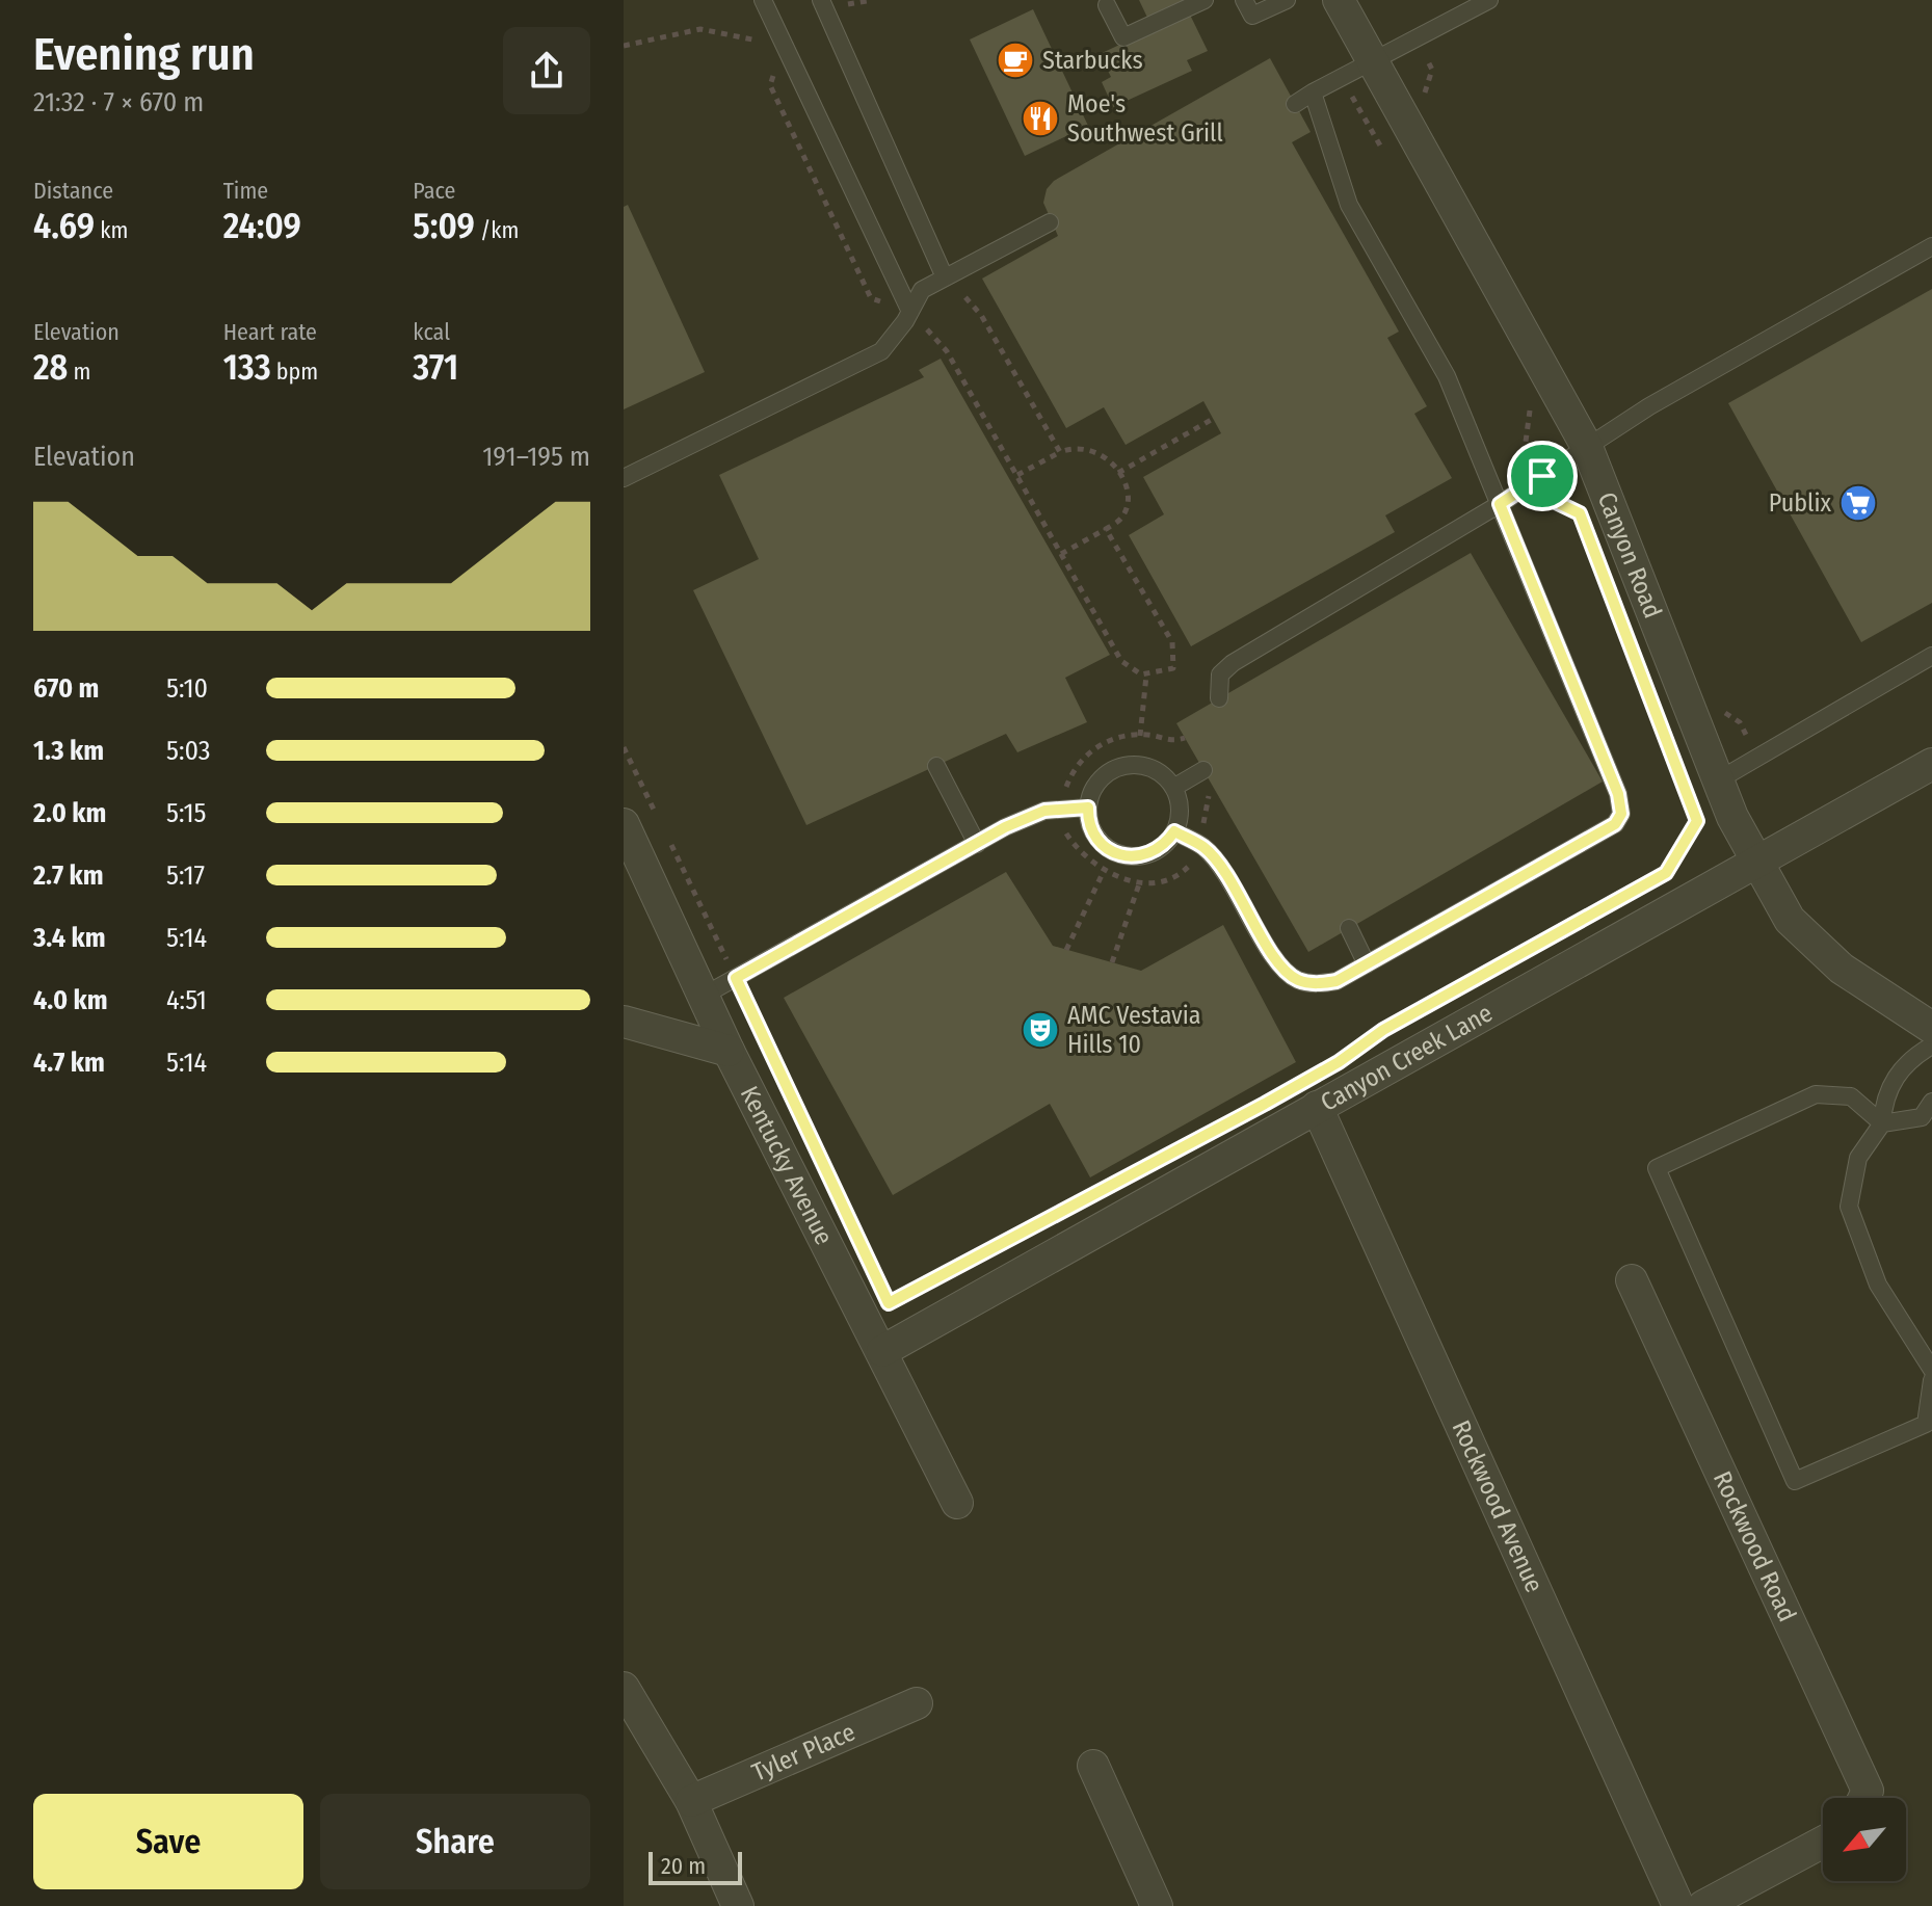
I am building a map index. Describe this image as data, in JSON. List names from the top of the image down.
{
  "streets": {
    "street": [
      "Canyon Road",
      "Canyon Creek Lane",
      "Kentucky Avenue",
      "Rockwood Avenue",
      "Rockwood Road",
      "Tyler Place"
    ]
  },
  "crossings": [
    ["Canyon Road", "Canyon Creek Lane"],
    ["Canyon Creek Lane", "Kentucky Avenue"],
    ["Canyon Creek Lane", "Rockwood Avenue"]
  ],
  "places": {
    "cafe": ["Starbucks"],
    "restaurant": ["Moe's Southwest Grill"],
    "supermarket": ["Publix"],
    "theatre": ["AMC Vestavia Hills 10"]
  },
  "scale_bar": "20 m",
  "north": "bottom left",
  "page": {
    "heading": ["Evening run", "21:32 · 7 × 670 m"],
    "stats": [
      ["Distance", "4.69 km"],
      ["Time", "24:09"],
      ["Pace", "5:09 /km"],
      ["Elevation", "28 m"],
      ["Heart rate", "133 bpm"],
      ["kcal", "371"]
    ],
    "chart": ["Elevation", "191–195 m"],
    "list": [
      {
        "name": "670 m",
        "note": "5:10"
      },
      {
        "name": "1.3 km",
        "note": "5:03"
      },
      {
        "name": "2.0 km",
        "note": "5:15"
      },
      {
        "name": "2.7 km",
        "note": "5:17"
      },
      {
        "name": "3.4 km",
        "note": "5:14"
      },
      {
        "name": "4.0 km",
        "note": "4:51"
      },
      {
        "name": "4.7 km",
        "note": "5:14"
      }
    ],
    "buttons": ["Save", "Share"],
    "scale": "20 m"
  }
}
